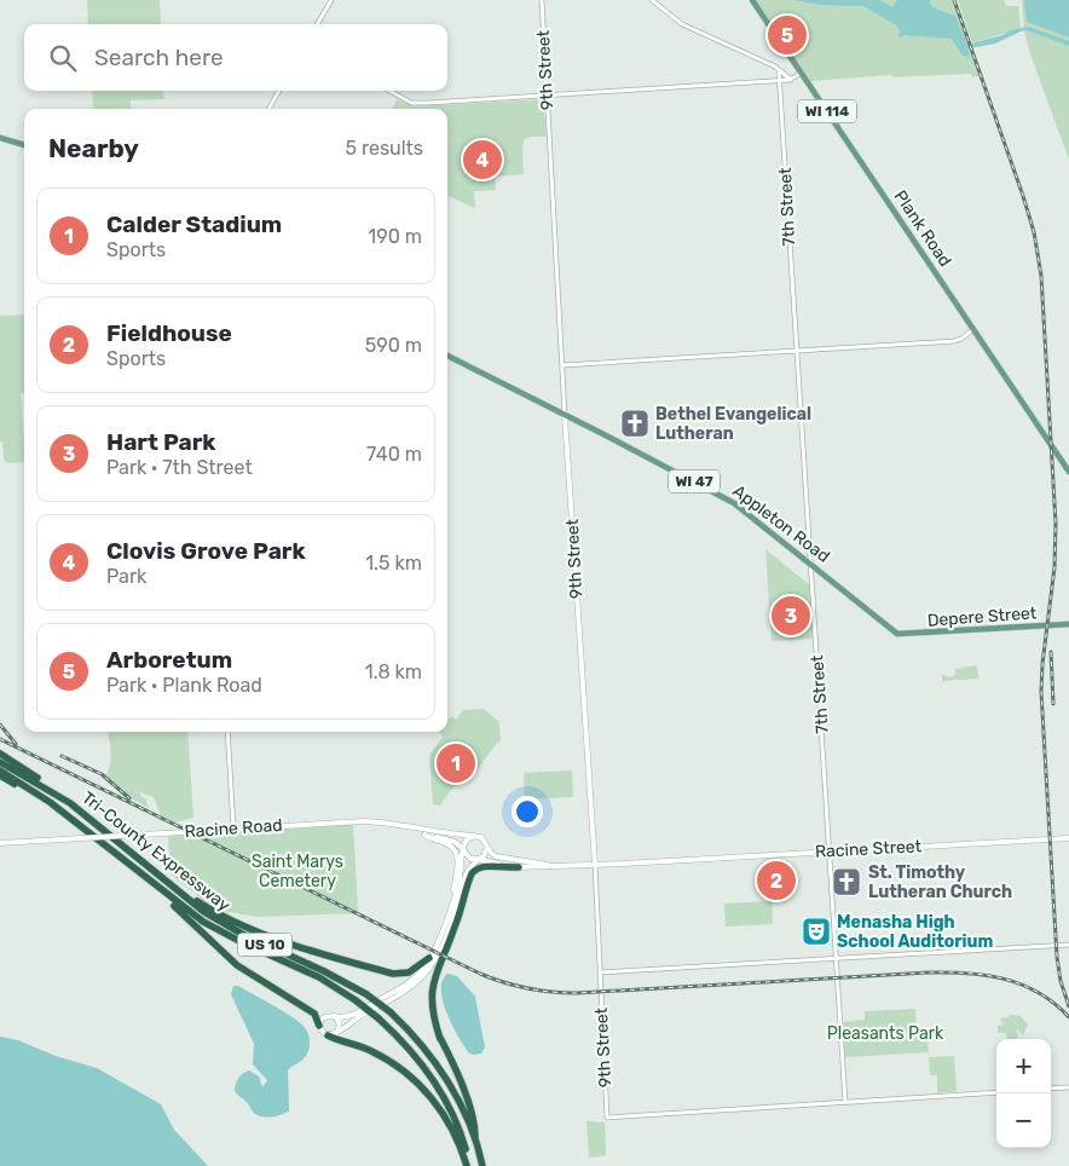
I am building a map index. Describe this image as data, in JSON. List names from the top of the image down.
{
  "streets": {
    "highway": ["Tri-County Expressway", "US 10"],
    "main road": [
      "9th Street",
      "WI 114",
      "Plank Road",
      "WI 47",
      "Appleton Road",
      "Depere Street",
      "Racine Road",
      "Racine Street"
    ],
    "street": ["7th Street"]
  },
  "crossings": [
    ["9th Street", "7th Street"],
    ["9th Street", "Appleton Road"],
    ["9th Street", "Racine Street"],
    ["7th Street", "Appleton Road"],
    ["7th Street", "Racine Street"],
    ["Appleton Road", "Depere Street"]
  ],
  "parks": ["Saint Marys Cemetery", "Pleasants Park"],
  "places": {
    "church": ["Bethel Evangelical Lutheran", "St. Timothy Lutheran Church"],
    "theatre": ["Menasha High School Auditorium"]
  },
  "page": {
    "pins": [
      "5",
      "4",
      "3",
      "1",
      "2"
    ],
    "search": "Search here",
    "heading": ["Nearby", "5 results"],
    "list": [
      {
        "mark": "1",
        "name": "Calder Stadium",
        "note": "Sports",
        "value": "190 m"
      },
      {
        "mark": "2",
        "name": "Fieldhouse",
        "note": "Sports",
        "value": "590 m"
      },
      {
        "mark": "3",
        "name": "Hart Park",
        "note": "Park · 7th Street",
        "value": "740 m"
      },
      {
        "mark": "4",
        "name": "Clovis Grove Park",
        "note": "Park",
        "value": "1.5 km"
      },
      {
        "mark": "5",
        "name": "Arboretum",
        "note": "Park · Plank Road",
        "value": "1.8 km"
      }
    ],
    "map_buttons": ["+", "−"]
  }
}
